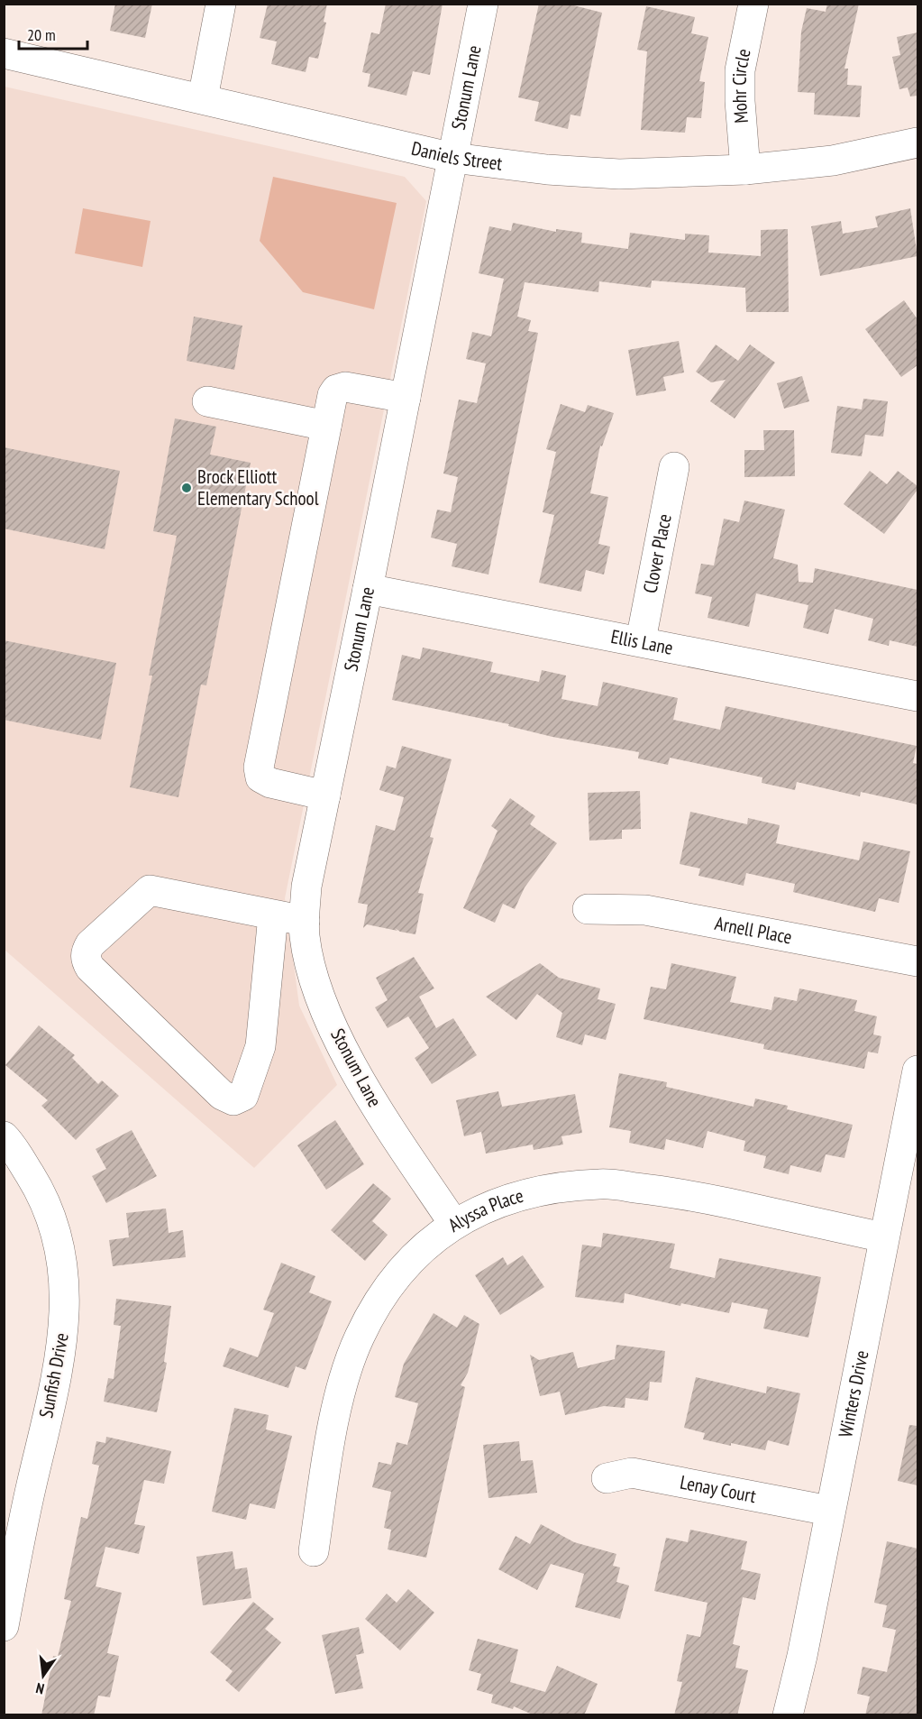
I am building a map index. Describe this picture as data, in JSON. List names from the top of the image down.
{
  "streets": {
    "street": [
      "Mohr Circle",
      "Stonum Lane",
      "Daniels Street",
      "Clover Place",
      "Ellis Lane",
      "Arnell Place",
      "Alyssa Place",
      "Sunfish Drive",
      "Winters Drive",
      "Lenay Court"
    ]
  },
  "crossings": [
    ["Mohr Circle", "Daniels Street"],
    ["Stonum Lane", "Daniels Street"],
    ["Stonum Lane", "Ellis Lane"],
    ["Stonum Lane", "Alyssa Place"],
    ["Clover Place", "Ellis Lane"],
    ["Alyssa Place", "Winters Drive"],
    ["Winters Drive", "Lenay Court"]
  ],
  "places": ["Brock Elliott Elementary School"],
  "scale_bar": "20 m",
  "north": "bottom"
}
